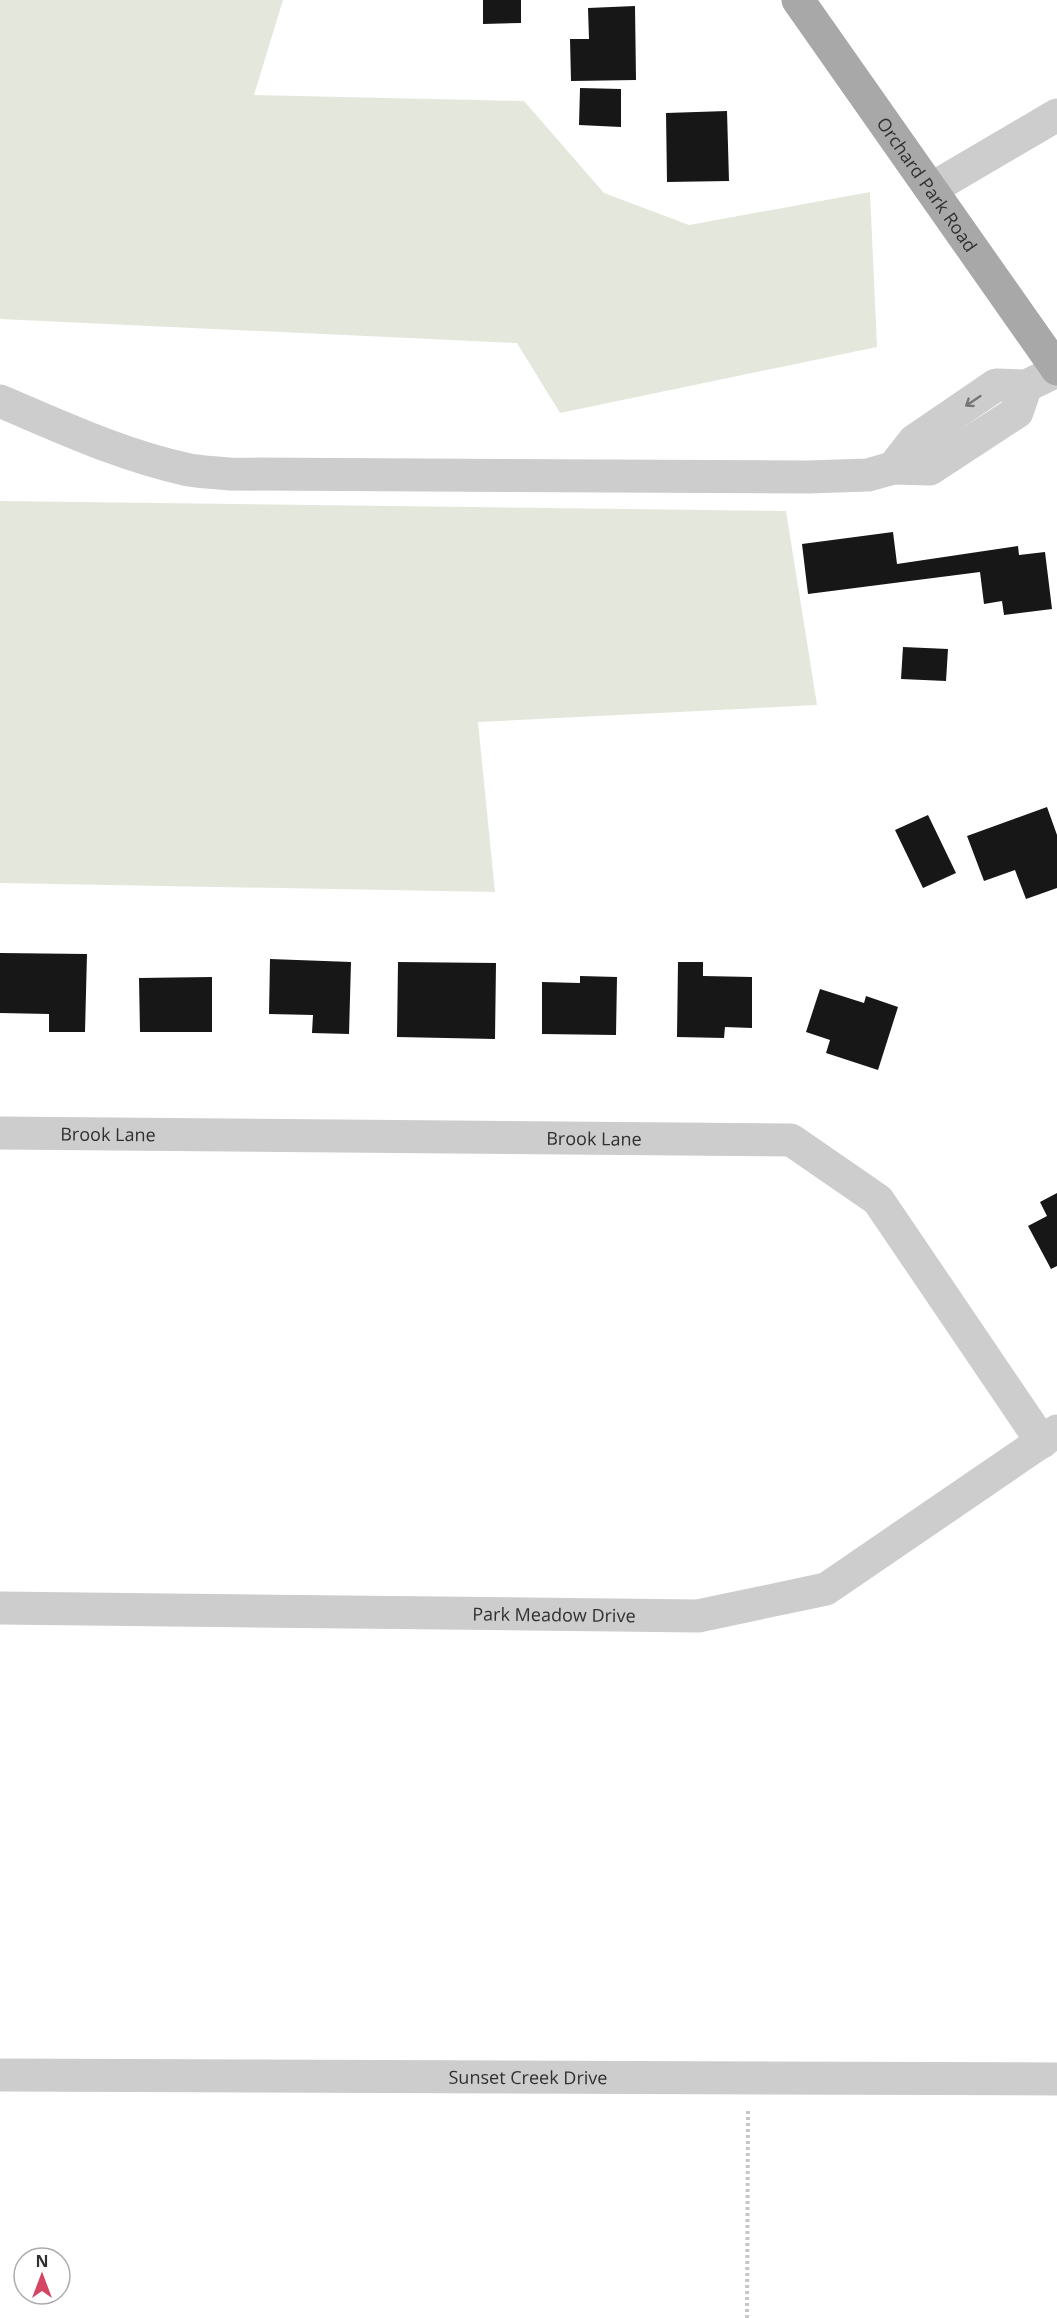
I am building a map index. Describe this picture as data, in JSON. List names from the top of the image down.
{
  "streets": {
    "main road": ["Orchard Park Road"],
    "street": ["Brook Lane", "Park Meadow Drive", "Sunset Creek Drive"]
  },
  "crossings": [
    ["Brook Lane", "Park Meadow Drive"]
  ],
  "north": "top"
}
